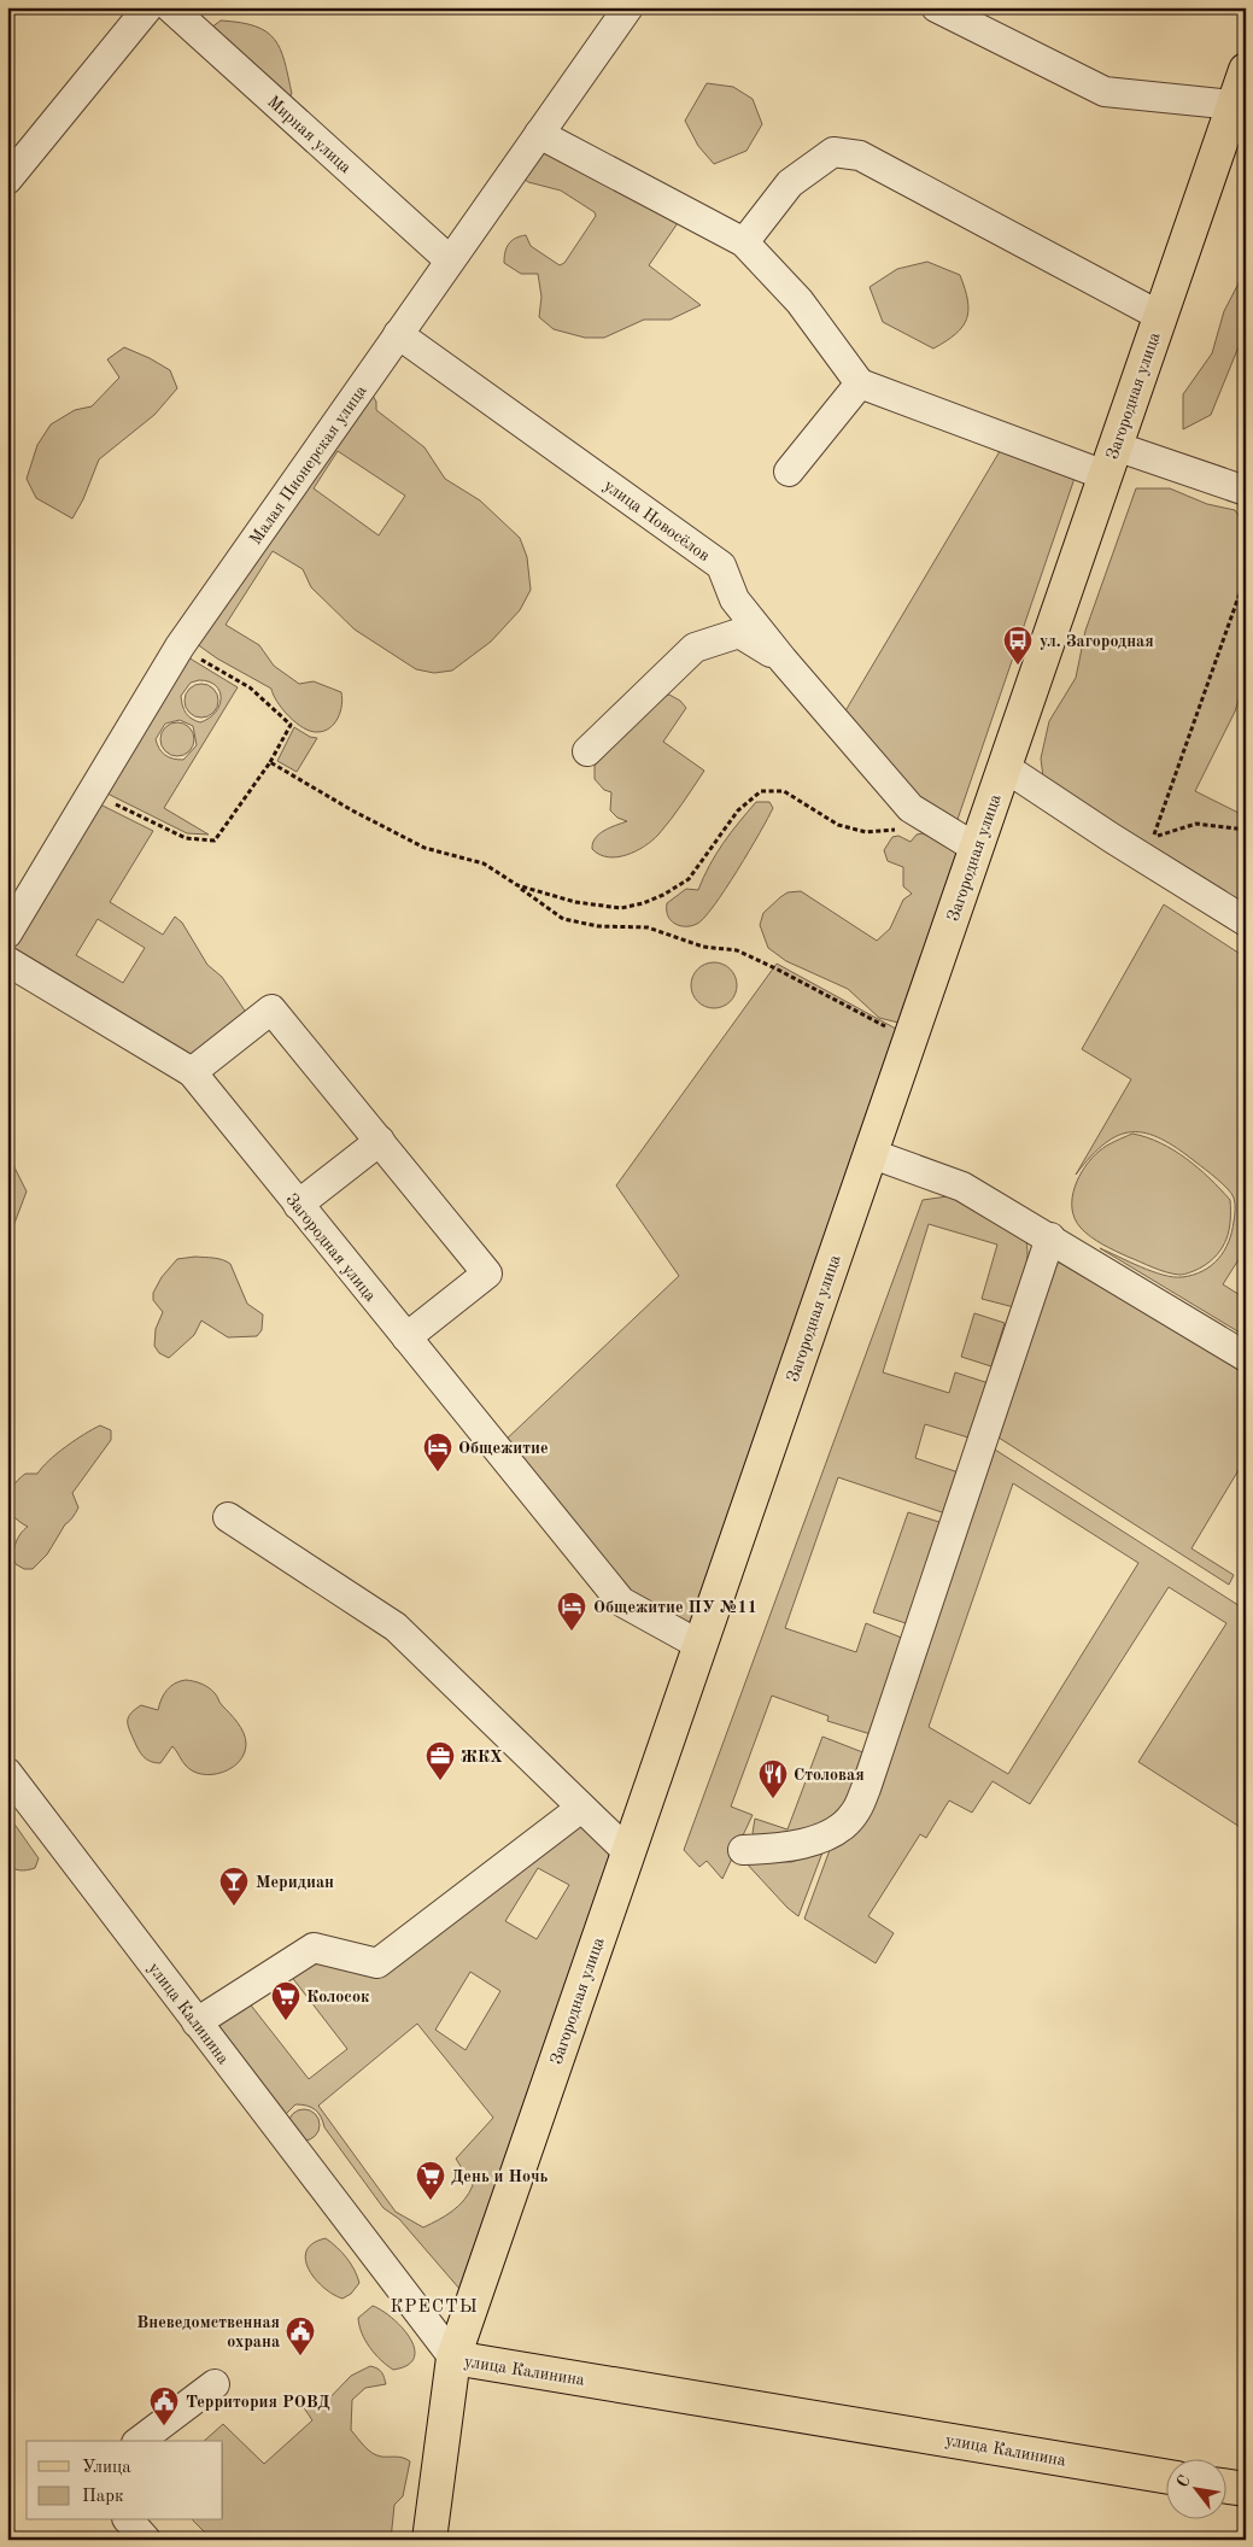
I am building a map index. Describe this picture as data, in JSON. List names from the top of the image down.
{
  "streets": {
    "main road": ["Загородная улица", "улица Калинина"],
    "street": ["Мирная улица", "Малая Пионерская улица", "улица Новосёлов"]
  },
  "crossings": [
    ["Мирная улица", "Малая Пионерская улица"],
    ["Загородная улица", "улица Новосёлов"],
    ["Загородная улица", "улица Калинина"],
    ["Малая Пионерская улица", "улица Новосёлов"]
  ],
  "districts": ["КРЕСТЫ"],
  "places": {
    "bus stop": ["ул. Загородная"],
    "hotel": ["Общежитие", "Общежитие ПУ №11"],
    "office": ["ЖКХ"],
    "restaurant": ["Столовая"],
    "bar": ["Меридиан"],
    "supermarket": ["Колосок", "День и Ночь"],
    "public building": ["Вневедомственная охрана", "Территория РОВД"]
  },
  "legend": ["Улица", "Парк"],
  "north": "top left"
}
